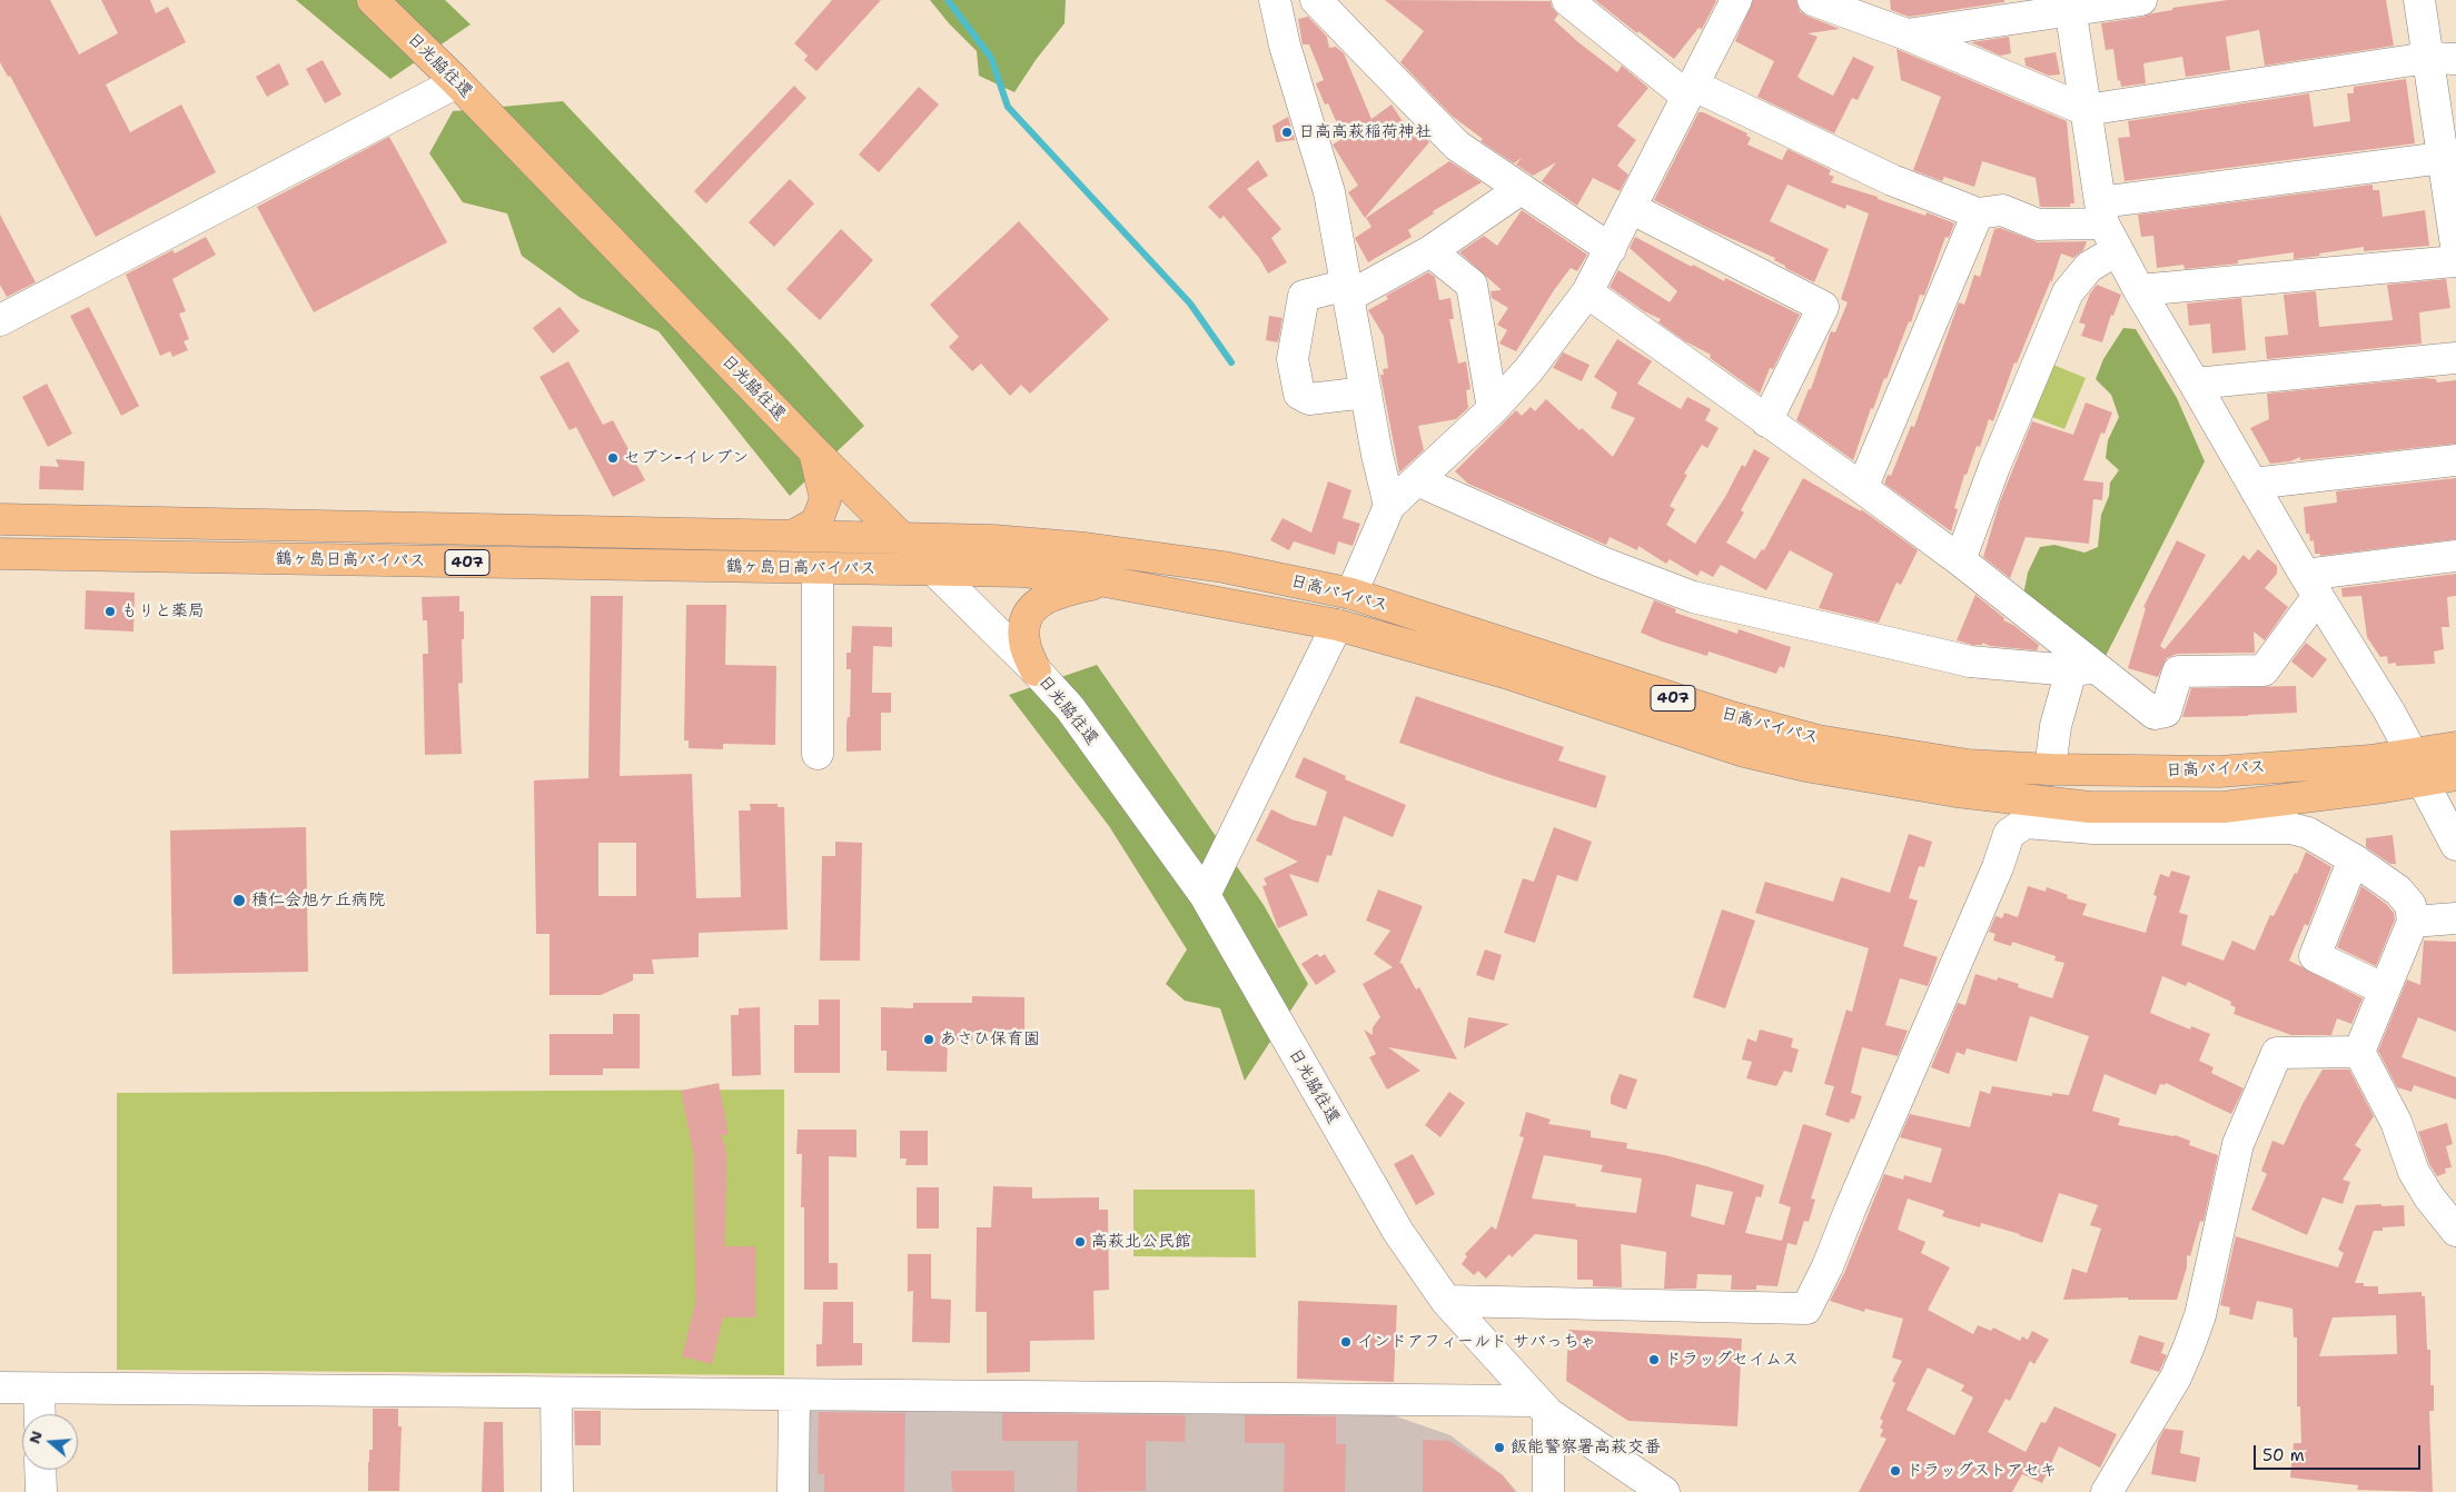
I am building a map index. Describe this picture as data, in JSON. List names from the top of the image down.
{
  "streets": {
    "highway": [
      "日光脇往還",
      "鶴ヶ島日高バイパス",
      "407",
      "日高バイパス"
    ]
  },
  "crossings": [
    ["日光脇往還", "鶴ヶ島日高バイパス"],
    ["日光脇往還", "日高バイパス"],
    ["鶴ヶ島日高バイパス", "日高バイパス"]
  ],
  "places": [
    "日高高萩稲荷神社",
    "セブン-イレブン",
    "もりと薬局",
    "積仁会旭ケ丘病院",
    "あさひ保育園",
    "高萩北公民館",
    "インドアフィールド サバっちゃ",
    "ドラッグセイムス",
    "飯能警察署高萩交番",
    "ドラッグストアセキ"
  ],
  "scale_bar": "50 m",
  "north": "left"
}
